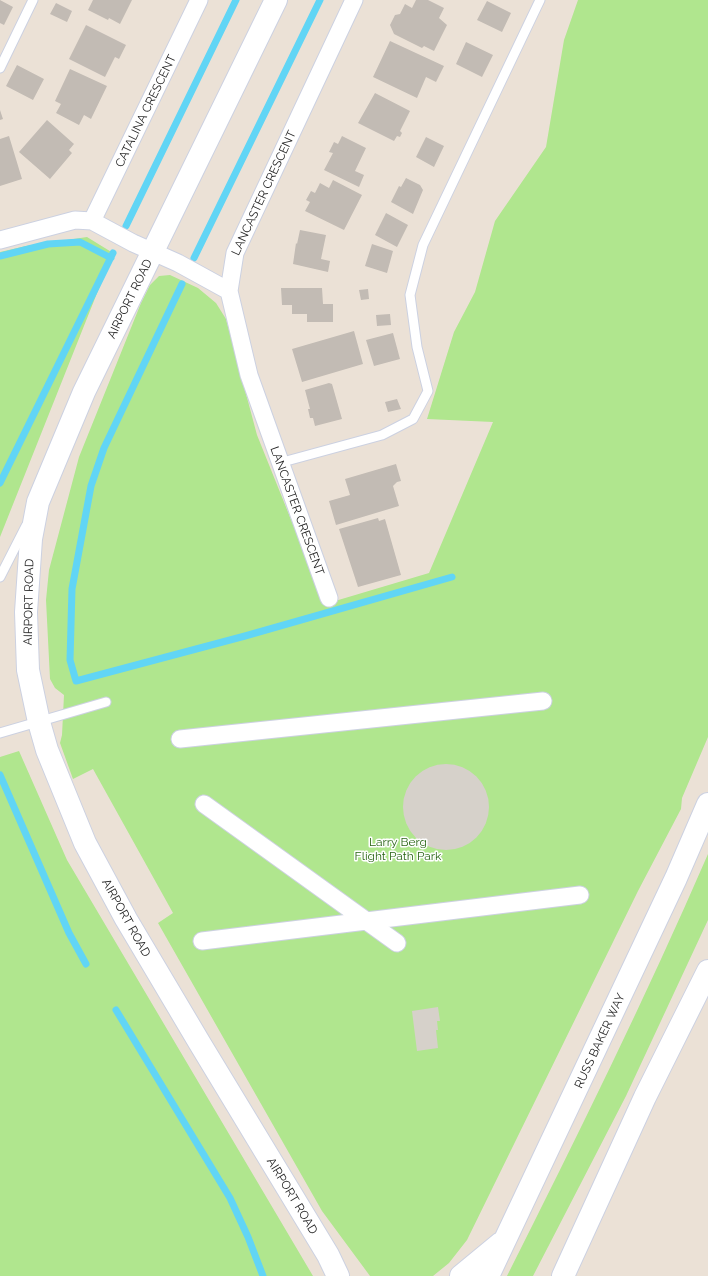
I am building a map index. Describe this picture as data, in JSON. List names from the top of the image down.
{
  "streets": {
    "street": [
      "CATALINA CRESCENT",
      "LANCASTER CRESCENT",
      "AIRPORT ROAD",
      "RUSS BAKER WAY"
    ]
  },
  "parks": ["Larry Berg Flight Path Park"]
}
